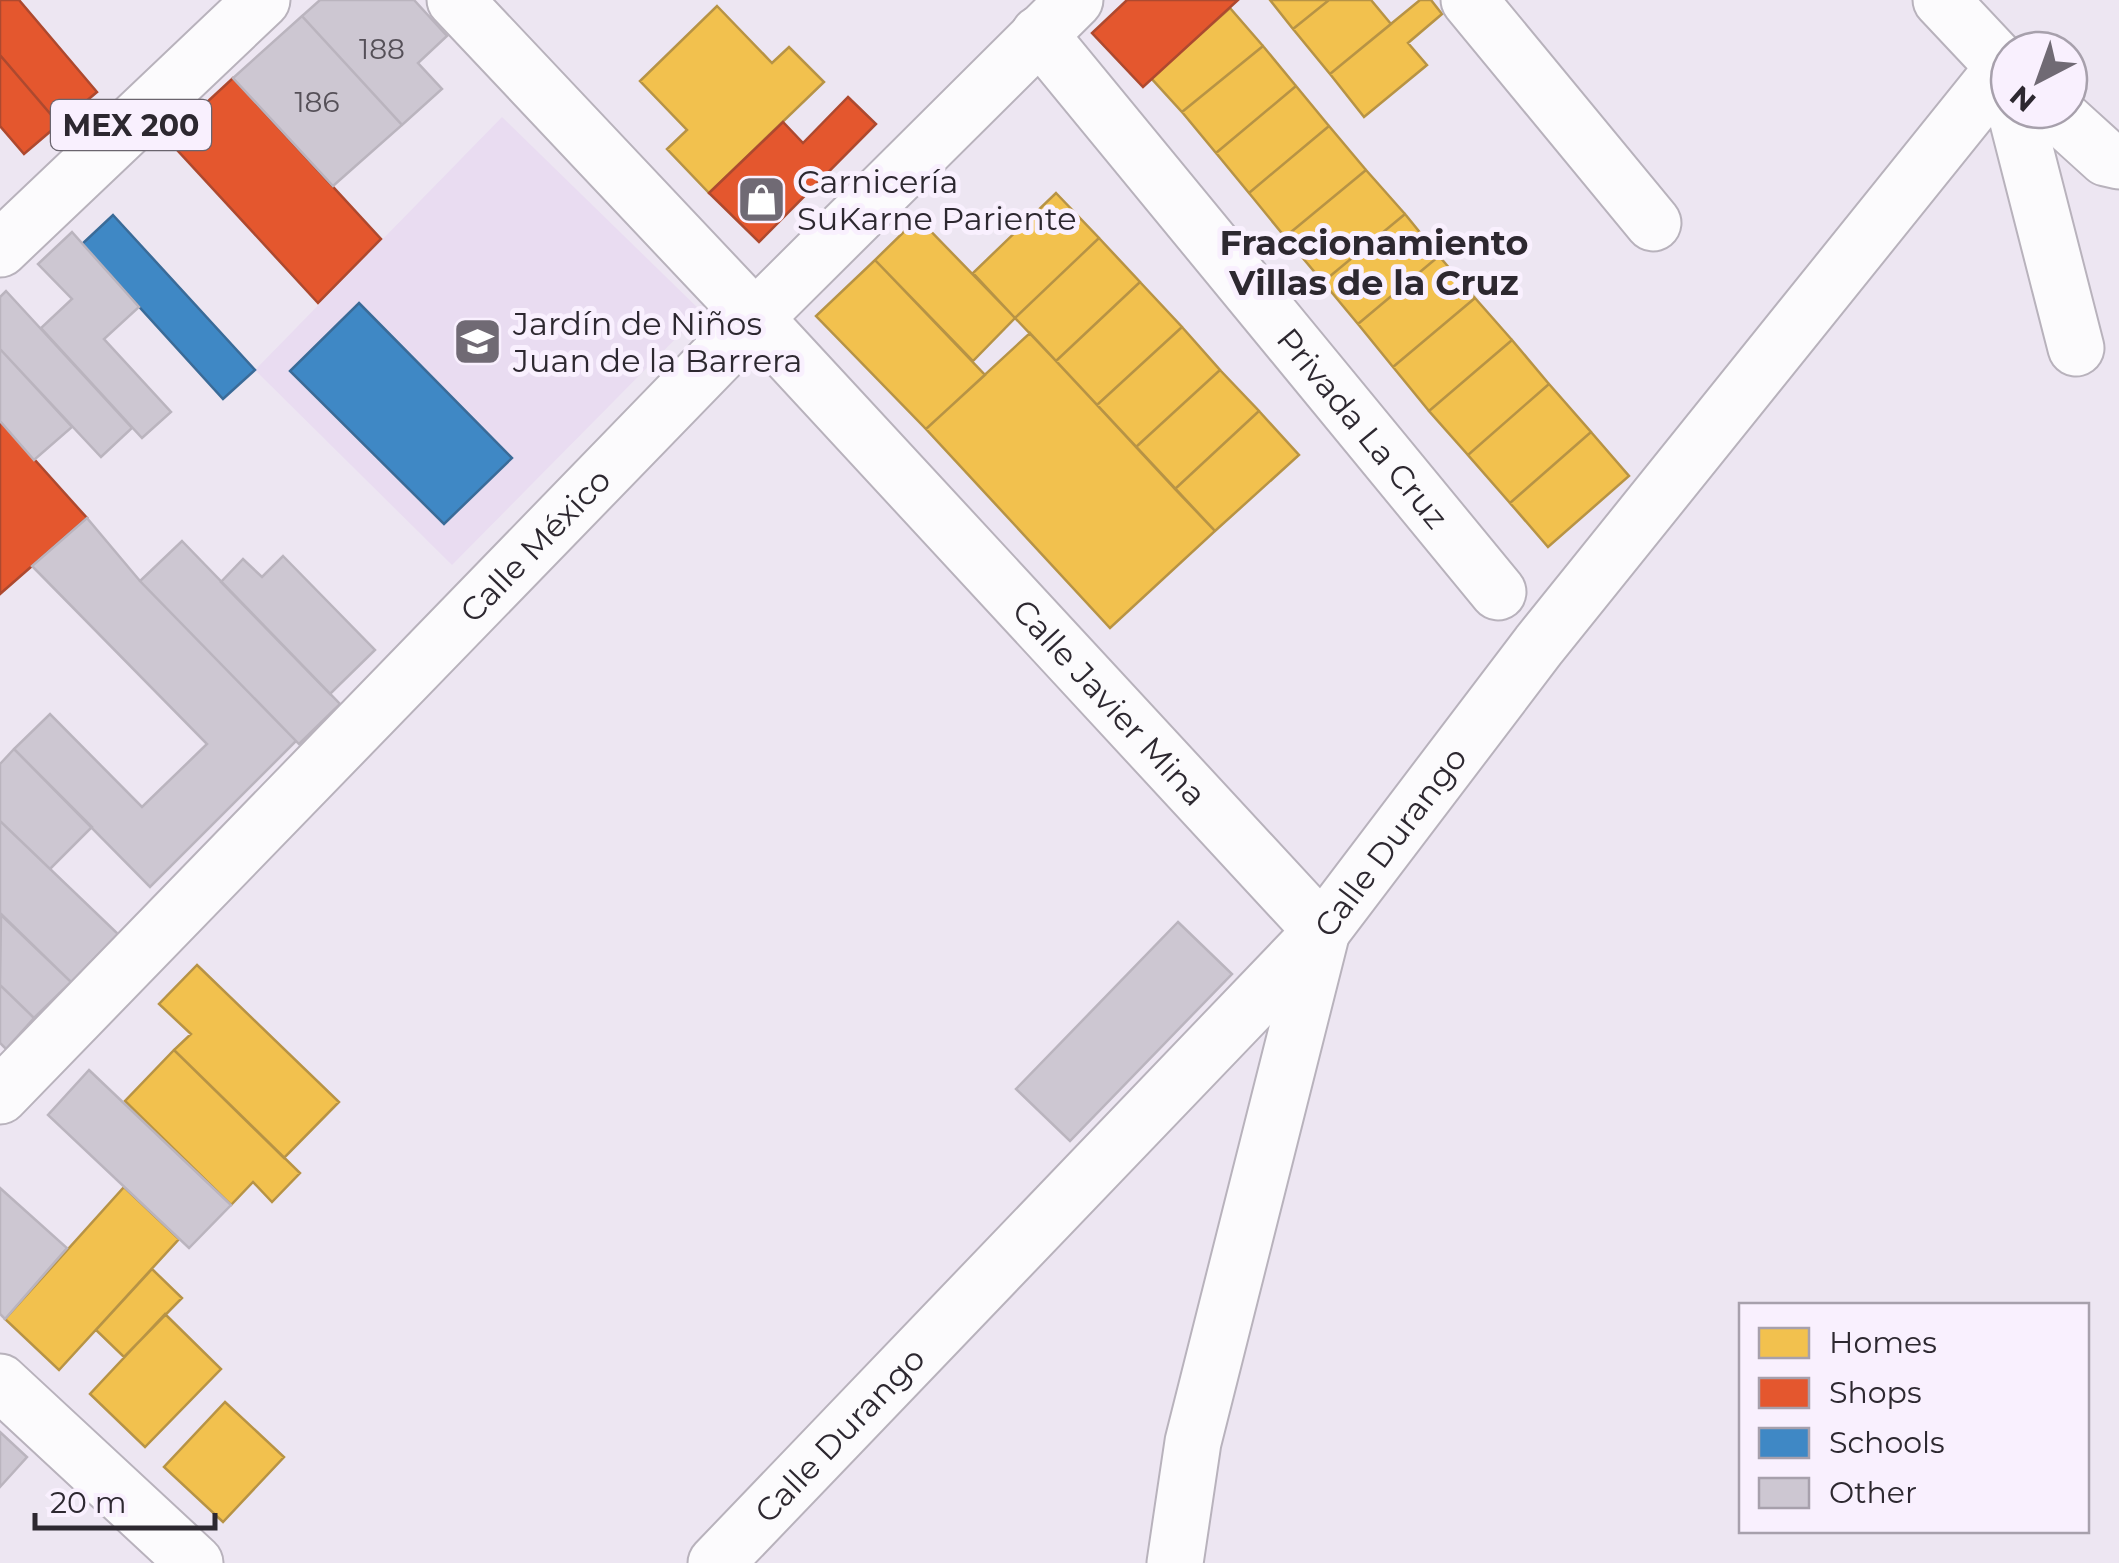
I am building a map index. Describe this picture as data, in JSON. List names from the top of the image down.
{
  "streets": {
    "main road": [
      "MEX 200",
      "Privada La Cruz",
      "Calle México",
      "Calle Javier Mina",
      "Calle Durango"
    ]
  },
  "crossings": [
    ["Privada La Cruz", "Calle México"],
    ["Calle México", "Calle Javier Mina"],
    ["Calle Javier Mina", "Calle Durango"]
  ],
  "districts": ["Fraccionamiento Villas de la Cruz"],
  "places": {
    "shop": ["Carnicería SuKarne Pariente"],
    "school or university": ["Jardín de Niños Juan de la Barrera"]
  },
  "house_numbers": ["188", "186"],
  "legend": [
    "Homes",
    "Shops",
    "Schools",
    "Other"
  ],
  "scale_bar": "20 m",
  "north": "bottom left"
}
